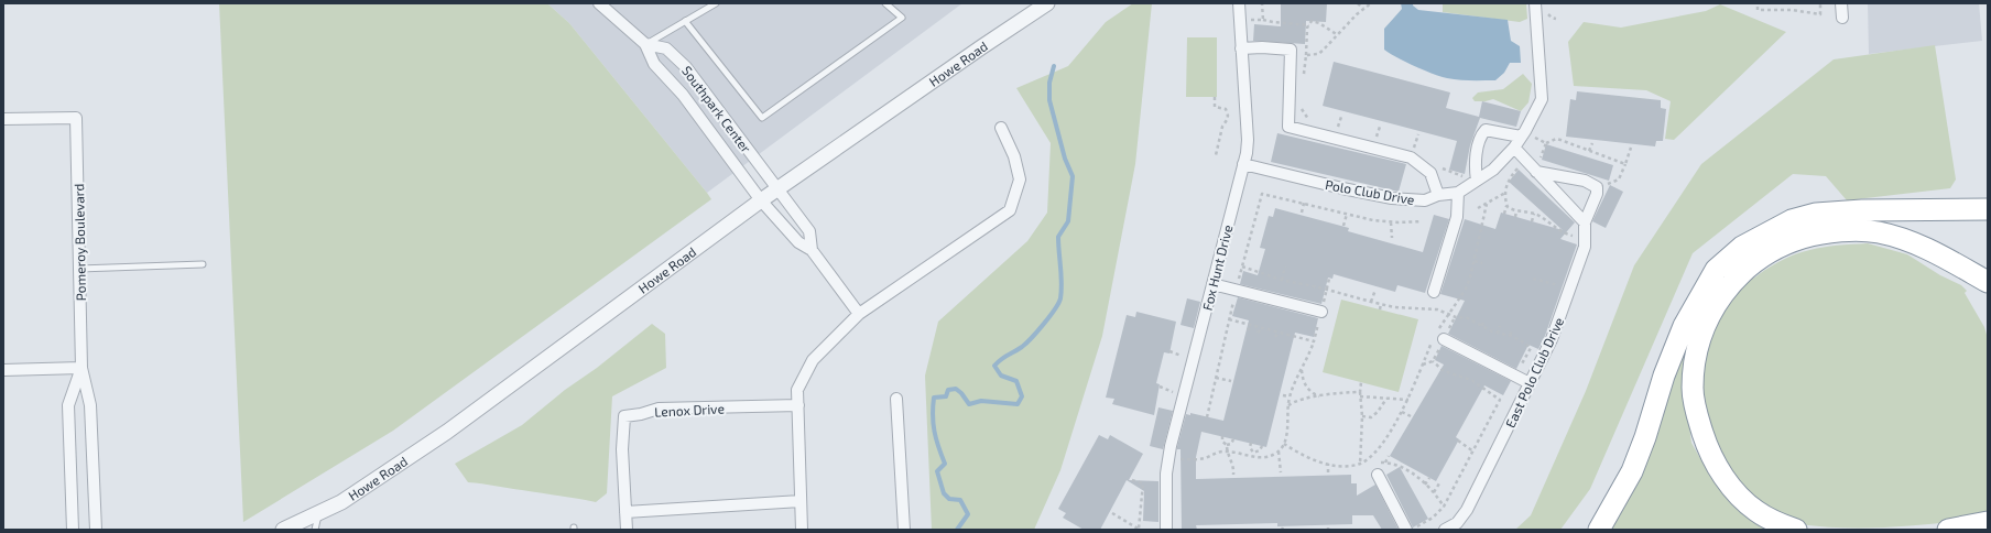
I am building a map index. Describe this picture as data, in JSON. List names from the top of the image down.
{
  "streets": {
    "street": [
      "Howe Road",
      "Southpark Center",
      "Polo Club Drive",
      "Pomeroy Boulevard",
      "Fox Hunt Drive",
      "East Polo Club Drive",
      "Lenox Drive"
    ]
  },
  "crossings": [
    ["Howe Road", "Southpark Center"],
    ["Polo Club Drive", "Fox Hunt Drive"]
  ]
}
